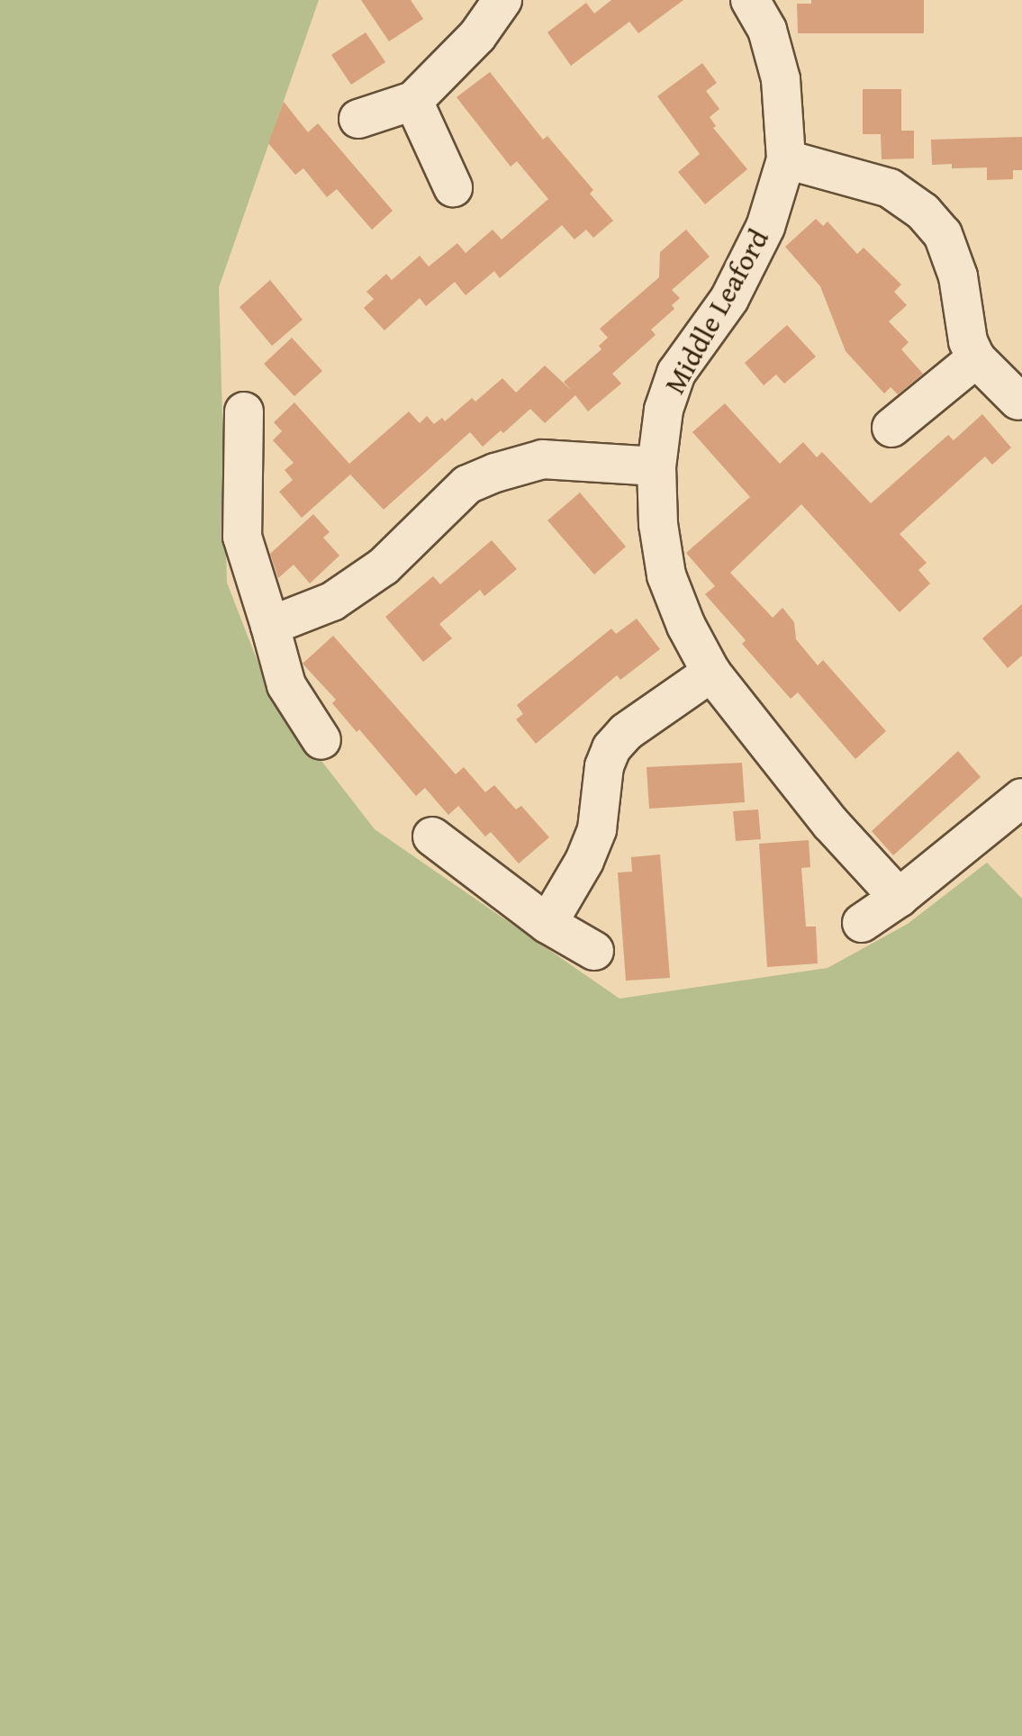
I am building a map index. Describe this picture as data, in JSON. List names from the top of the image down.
{
  "streets": {
    "street": ["Middle Leaford"]
  }
}
